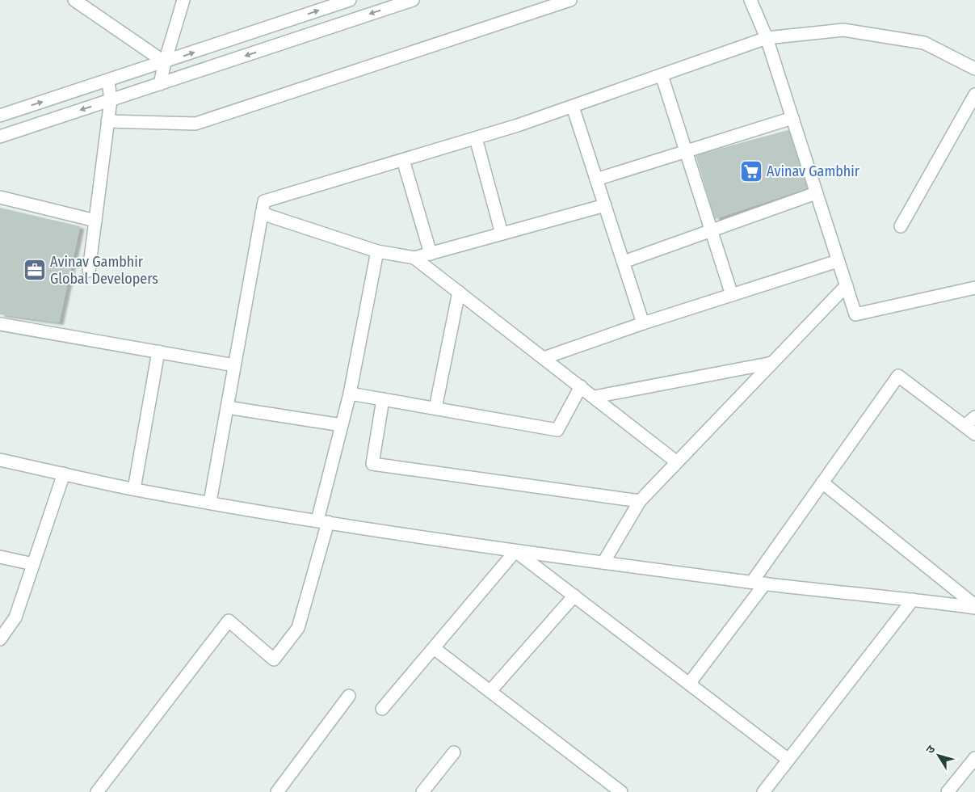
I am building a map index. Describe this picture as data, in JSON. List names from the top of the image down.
{
  "places": {
    "supermarket": ["Avinav Gambhir"],
    "office": ["Avinav Gambhir Global Developers"]
  },
  "north": "top left"
}
